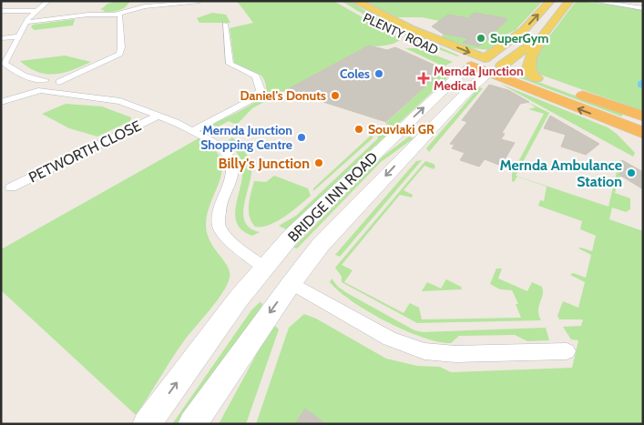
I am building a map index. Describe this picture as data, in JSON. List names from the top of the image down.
{
  "streets": {
    "highway": ["PLENTY ROAD"],
    "main road": ["BRIDGE INN ROAD"],
    "street": ["PETWORTH CLOSE"]
  },
  "crossings": [
    ["PLENTY ROAD", "BRIDGE INN ROAD"]
  ],
  "places": {
    "other": [
      "SuperGym",
      "Coles",
      "Daniel's Donuts",
      "Souvlaki GR",
      "Mernda Junction Shopping Centre",
      "Billy's Junction",
      "Mernda Ambulance Station"
    ],
    "health": ["Mernda Junction Medical"]
  }
}
